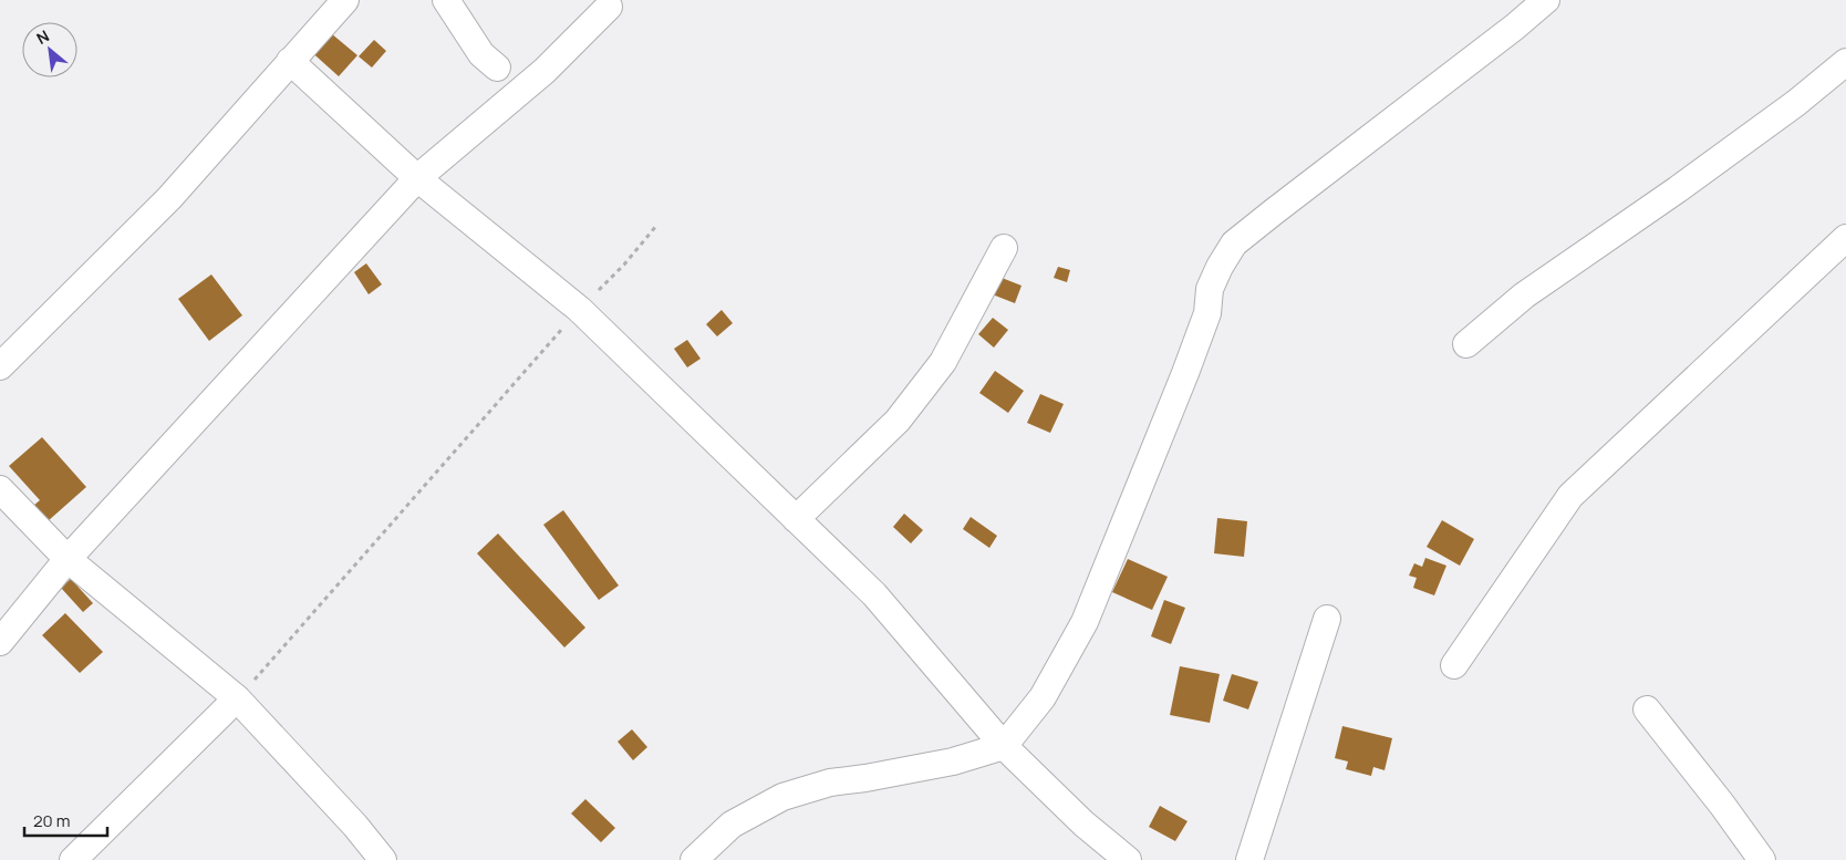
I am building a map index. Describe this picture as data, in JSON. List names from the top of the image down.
{
  "scale_bar": "20 m",
  "north": "top left"
}
